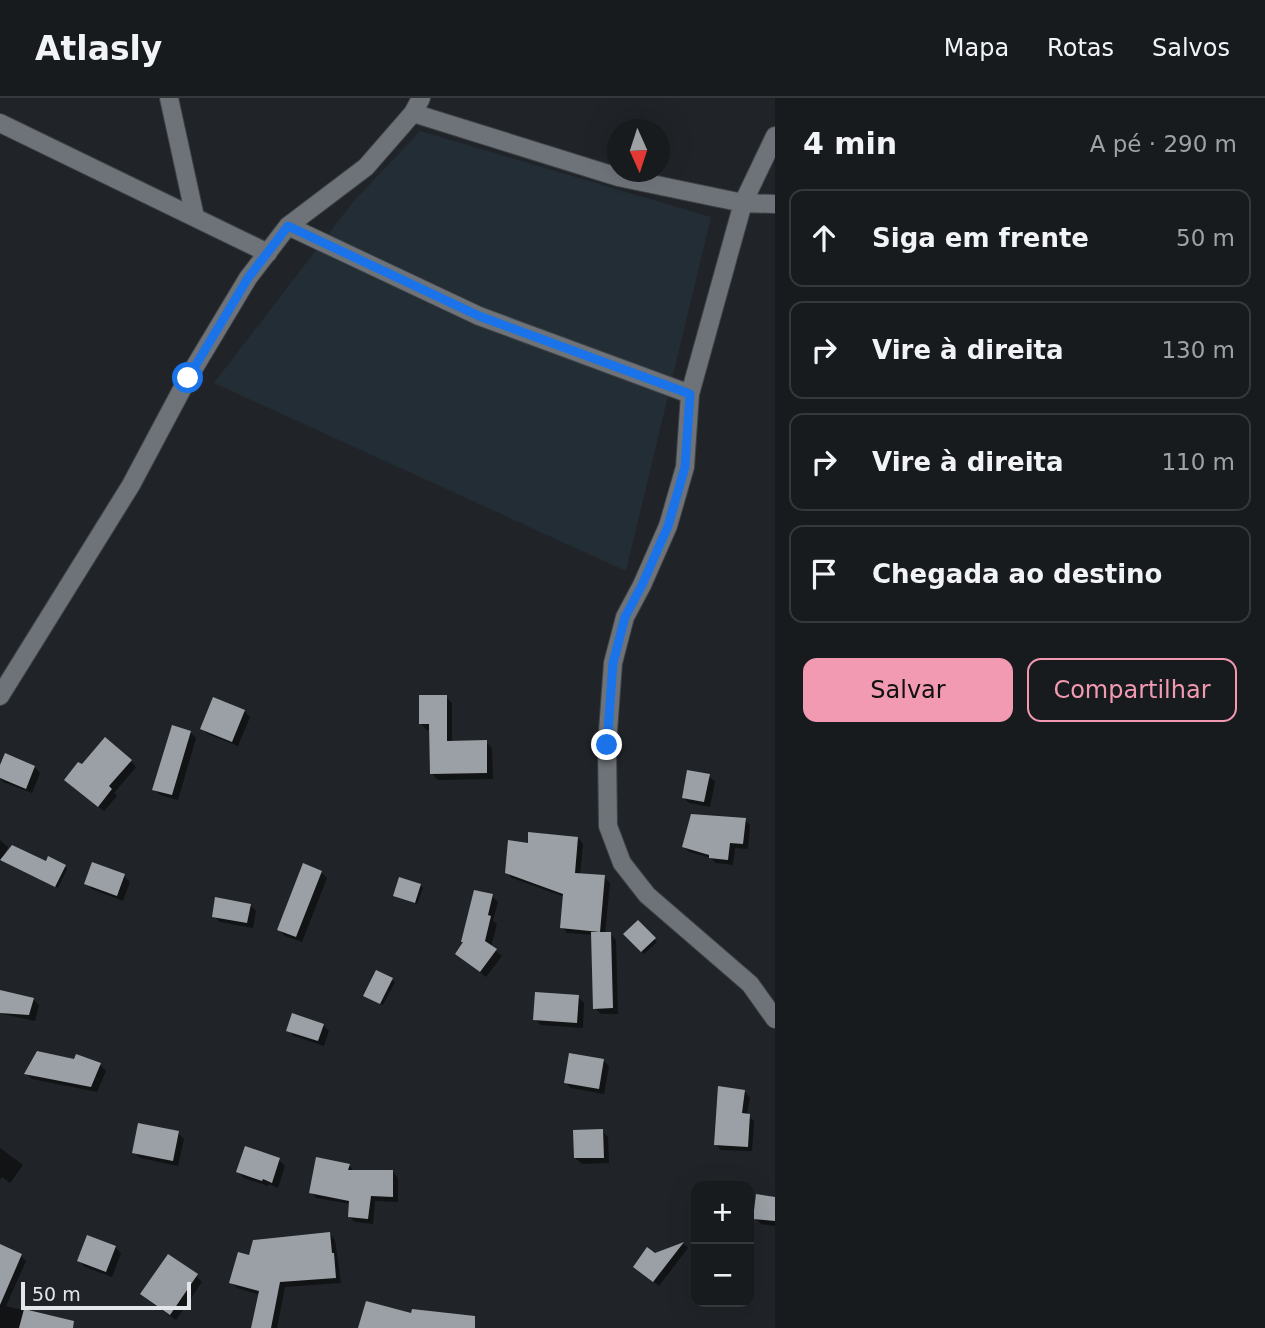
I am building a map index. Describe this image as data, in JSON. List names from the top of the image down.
{
  "scale_bar": "50 m",
  "north": "bottom",
  "page": {
    "header": "Atlasly",
    "nav": ["Mapa", "Rotas", "Salvos"],
    "heading": ["4 min", "A pé · 290 m"],
    "list": [
      ["Siga em frente", "50 m"],
      ["Vire à direita", "130 m"],
      ["Vire à direita", "110 m"],
      "Chegada ao destino"
    ],
    "buttons": ["Salvar", "Compartilhar"],
    "map_buttons": ["+", "−"],
    "scale": "50 m"
  }
}
